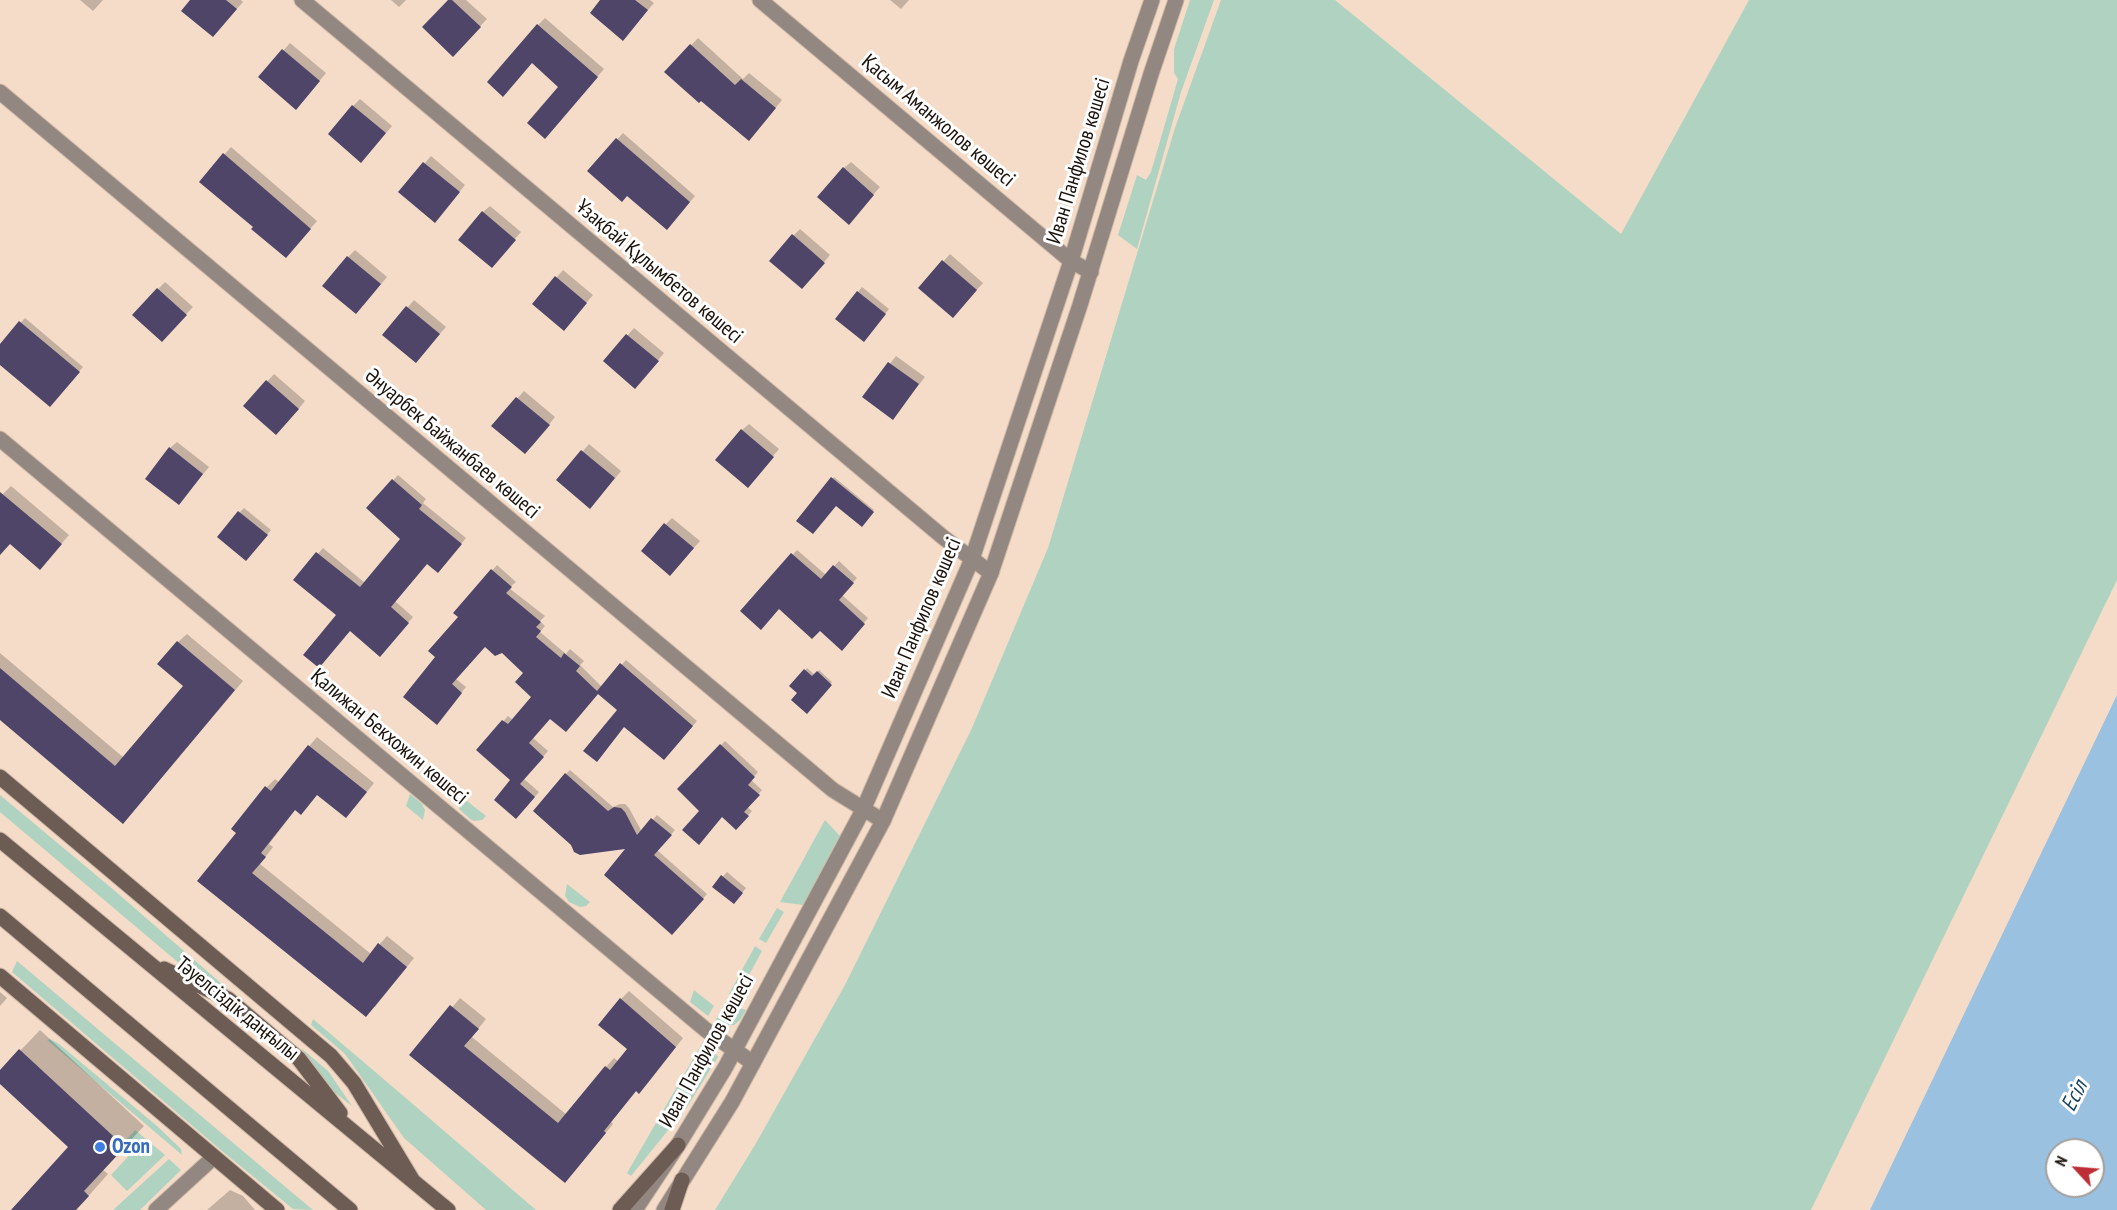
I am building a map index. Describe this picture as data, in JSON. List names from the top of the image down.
{
  "streets": {
    "main road": ["Тәуелсіздік даңғылы"],
    "street": [
      "Қасым Аманжолов көшесі",
      "Иван Панфилов көшесі",
      "Ұзақбай Құлымбетов көшесі",
      "Әнуарбек Байжанбаев көшесі",
      "Қалижан Бекхожин көшесі"
    ]
  },
  "crossings": [
    ["Қасым Аманжолов көшесі", "Иван Панфилов көшесі"],
    ["Иван Панфилов көшесі", "Ұзақбай Құлымбетов көшесі"],
    ["Иван Панфилов көшесі", "Әнуарбек Байжанбаев көшесі"],
    ["Иван Панфилов көшесі", "Қалижан Бекхожин көшесі"]
  ],
  "water": ["Есіл"],
  "places": ["Ozon"],
  "north": "top left"
}
